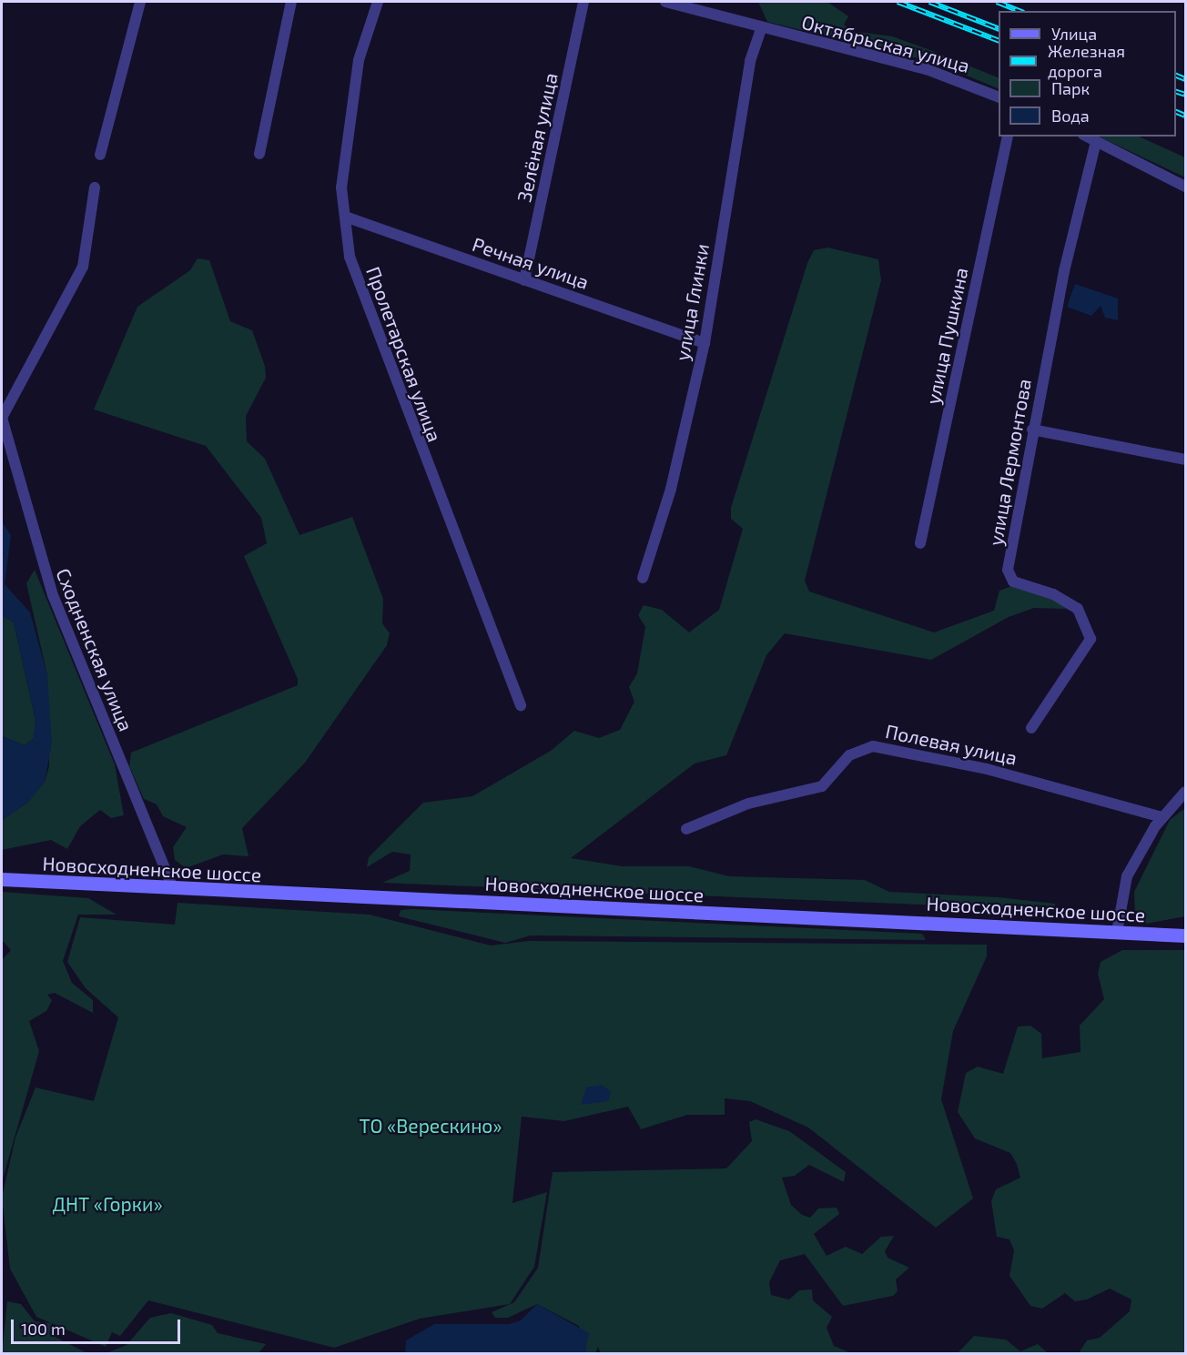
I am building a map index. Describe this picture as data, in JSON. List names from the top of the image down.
{
  "streets": {
    "main road": ["Новосходненское шоссе"],
    "street": [
      "Октябрьская улица",
      "Зелёная улица",
      "Речная улица",
      "улица Глинки",
      "улица Пушкина",
      "Пролетарская улица",
      "улица Лермонтова",
      "Сходненская улица",
      "Полевая улица"
    ]
  },
  "crossings": [
    ["Октябрьская улица", "улица Глинки"],
    ["Зелёная улица", "Речная улица"],
    ["Речная улица", "улица Глинки"],
    ["Речная улица", "Пролетарская улица"],
    ["Сходненская улица", "Новосходненское шоссе"]
  ],
  "parks": ["ТО «Верескино»", "ДНТ «Горки»"],
  "legend": [
    "Улица",
    "Железная дорога",
    "Парк",
    "Вода"
  ],
  "scale_bar": "100 m"
}
